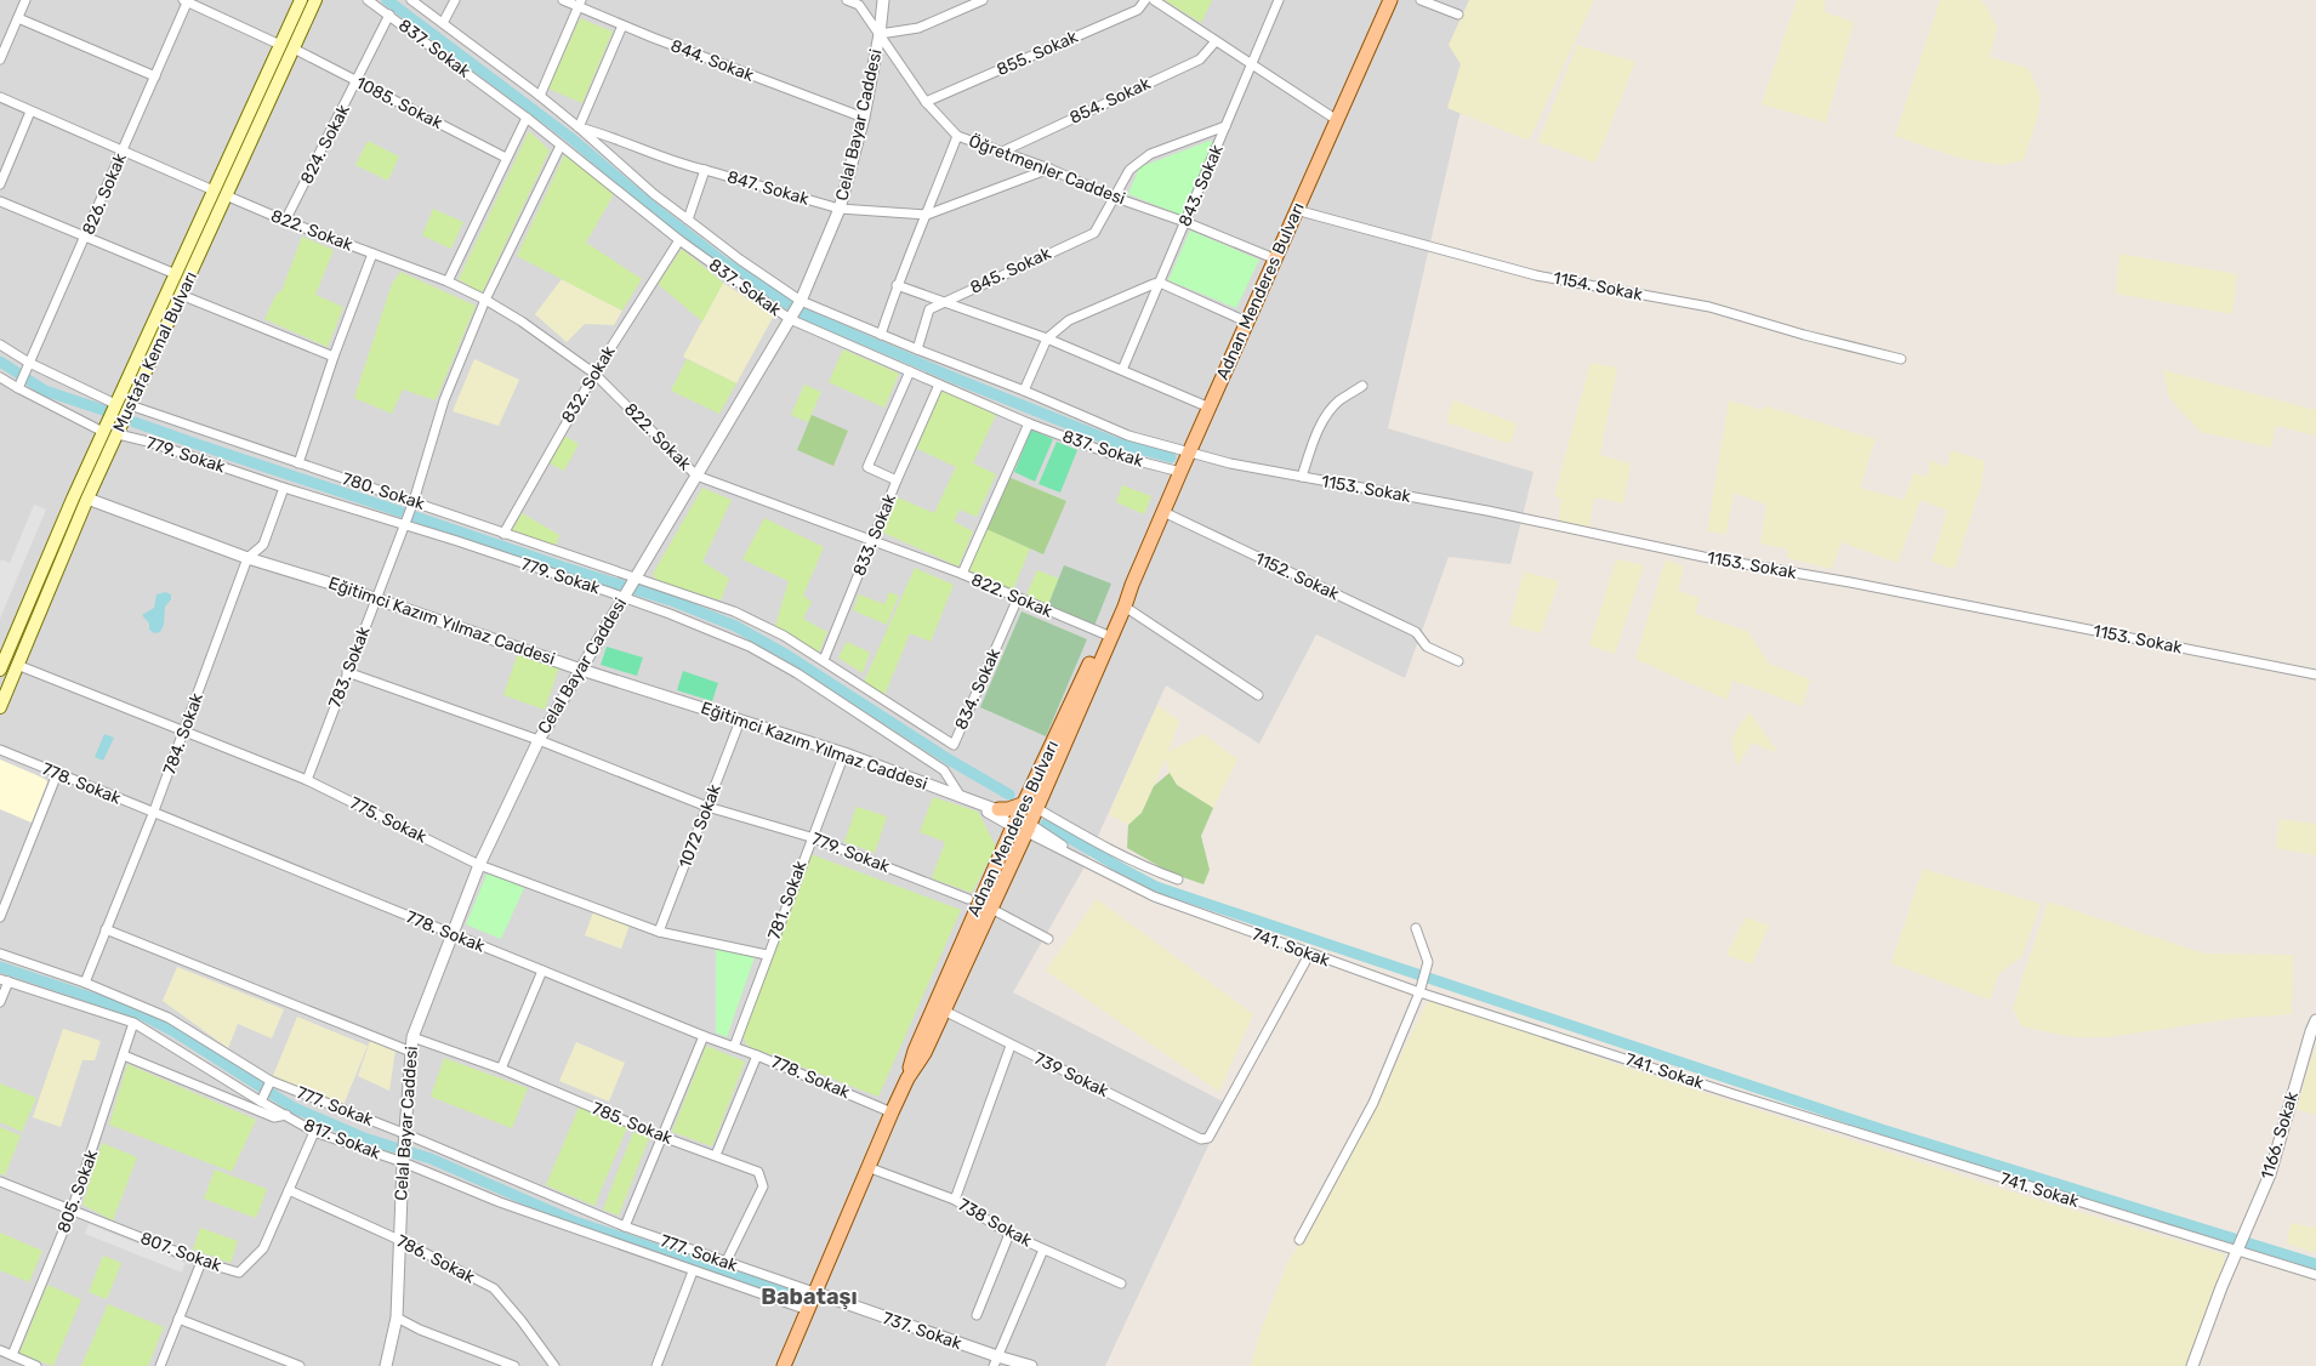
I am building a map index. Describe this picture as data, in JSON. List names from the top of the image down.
{
  "streets": {
    "main road": ["Adnan Menderes Bulvarı", "Mustafa Kemal Bulvarı"],
    "street": [
      "837. Sokak",
      "855. Sokak",
      "844. Sokak",
      "854. Sokak",
      "1085. Sokak",
      "Celal Bayar Caddesi",
      "824. Sokak",
      "Öğretmenler Caddesi",
      "843. Sokak",
      "847. Sokak",
      "826. Sokak",
      "822. Sokak",
      "845. Sokak",
      "1154. Sokak",
      "832. Sokak",
      "779. Sokak",
      "1153. Sokak",
      "780. Sokak",
      "833. Sokak",
      "1152. Sokak",
      "Eğitimci Kazım Yılmaz Caddesi",
      "783. Sokak",
      "834. Sokak",
      "784. Sokak",
      "778. Sokak",
      "775. Sokak",
      "1072 Sokak",
      "781. Sokak",
      "741. Sokak",
      "739 Sokak",
      "777. Sokak",
      "785. Sokak",
      "1166. Sokak",
      "817. Sokak",
      "805. Sokak",
      "738 Sokak",
      "807. Sokak",
      "786. Sokak",
      "737. Sokak"
    ]
  },
  "crossings": [
    ["837. Sokak", "Celal Bayar Caddesi"],
    ["837. Sokak", "824. Sokak"],
    ["837. Sokak", "847. Sokak"],
    ["837. Sokak", "845. Sokak"],
    ["837. Sokak", "Adnan Menderes Bulvarı"],
    ["837. Sokak", "832. Sokak"],
    ["837. Sokak", "1153. Sokak"],
    ["837. Sokak", "833. Sokak"],
    ["837. Sokak", "783. Sokak"],
    ["855. Sokak", "Öğretmenler Caddesi"],
    ["844. Sokak", "Celal Bayar Caddesi"],
    ["854. Sokak", "Öğretmenler Caddesi"],
    ["1085. Sokak", "824. Sokak"],
    ["1085. Sokak", "Mustafa Kemal Bulvarı"],
    ["Celal Bayar Caddesi", "Öğretmenler Caddesi"],
    ["Celal Bayar Caddesi", "847. Sokak"],
    ["Celal Bayar Caddesi", "822. Sokak"],
    ["Celal Bayar Caddesi", "779. Sokak"],
    ["Celal Bayar Caddesi", "780. Sokak"],
    ["Celal Bayar Caddesi", "Eğitimci Kazım Yılmaz Caddesi"],
    ["Celal Bayar Caddesi", "778. Sokak"],
    ["Celal Bayar Caddesi", "775. Sokak"],
    ["Celal Bayar Caddesi", "777. Sokak"],
    ["Celal Bayar Caddesi", "785. Sokak"],
    ["Celal Bayar Caddesi", "817. Sokak"],
    ["Celal Bayar Caddesi", "786. Sokak"],
    ["824. Sokak", "822. Sokak"],
    ["Öğretmenler Caddesi", "843. Sokak"],
    ["Öğretmenler Caddesi", "847. Sokak"],
    ["Öğretmenler Caddesi", "845. Sokak"],
    ["Öğretmenler Caddesi", "Adnan Menderes Bulvarı"],
    ["843. Sokak", "845. Sokak"],
    ["822. Sokak", "Adnan Menderes Bulvarı"],
    ["822. Sokak", "Mustafa Kemal Bulvarı"],
    ["822. Sokak", "832. Sokak"],
    ["822. Sokak", "833. Sokak"],
    ["822. Sokak", "783. Sokak"],
    ["822. Sokak", "834. Sokak"],
    ["1154. Sokak", "Adnan Menderes Bulvarı"],
    ["Adnan Menderes Bulvarı", "1153. Sokak"],
    ["Adnan Menderes Bulvarı", "1152. Sokak"],
    ["Adnan Menderes Bulvarı", "Eğitimci Kazım Yılmaz Caddesi"],
    ["Adnan Menderes Bulvarı", "778. Sokak"],
    ["Adnan Menderes Bulvarı", "741. Sokak"],
    ["Adnan Menderes Bulvarı", "739 Sokak"],
    ["Adnan Menderes Bulvarı", "777. Sokak"],
    ["Adnan Menderes Bulvarı", "817. Sokak"],
    ["Adnan Menderes Bulvarı", "738 Sokak"],
    ["Adnan Menderes Bulvarı", "737. Sokak"],
    ["Mustafa Kemal Bulvarı", "779. Sokak"],
    ["Mustafa Kemal Bulvarı", "780. Sokak"],
    ["Mustafa Kemal Bulvarı", "Eğitimci Kazım Yılmaz Caddesi"],
    ["Mustafa Kemal Bulvarı", "775. Sokak"],
    ["832. Sokak", "780. Sokak"],
    ["779. Sokak", "Eğitimci Kazım Yılmaz Caddesi"],
    ["779. Sokak", "783. Sokak"],
    ["779. Sokak", "784. Sokak"],
    ["779. Sokak", "1072 Sokak"],
    ["779. Sokak", "781. Sokak"],
    ["780. Sokak", "833. Sokak"],
    ["780. Sokak", "783. Sokak"],
    ["780. Sokak", "834. Sokak"],
    ["833. Sokak", "834. Sokak"],
    ["Eğitimci Kazım Yılmaz Caddesi", "783. Sokak"],
    ["Eğitimci Kazım Yılmaz Caddesi", "784. Sokak"],
    ["Eğitimci Kazım Yılmaz Caddesi", "1072 Sokak"],
    ["Eğitimci Kazım Yılmaz Caddesi", "781. Sokak"],
    ["Eğitimci Kazım Yılmaz Caddesi", "741. Sokak"],
    ["783. Sokak", "775. Sokak"],
    ["784. Sokak", "778. Sokak"],
    ["784. Sokak", "775. Sokak"],
    ["784. Sokak", "777. Sokak"],
    ["778. Sokak", "781. Sokak"],
    ["775. Sokak", "1072 Sokak"],
    ["775. Sokak", "781. Sokak"],
    ["741. Sokak", "739 Sokak"],
    ["741. Sokak", "1166. Sokak"],
    ["777. Sokak", "785. Sokak"],
    ["777. Sokak", "737. Sokak"],
    ["817. Sokak", "805. Sokak"],
    ["817. Sokak", "807. Sokak"],
    ["805. Sokak", "807. Sokak"],
    ["807. Sokak", "786. Sokak"]
  ],
  "districts": ["Babataşı"]
}
